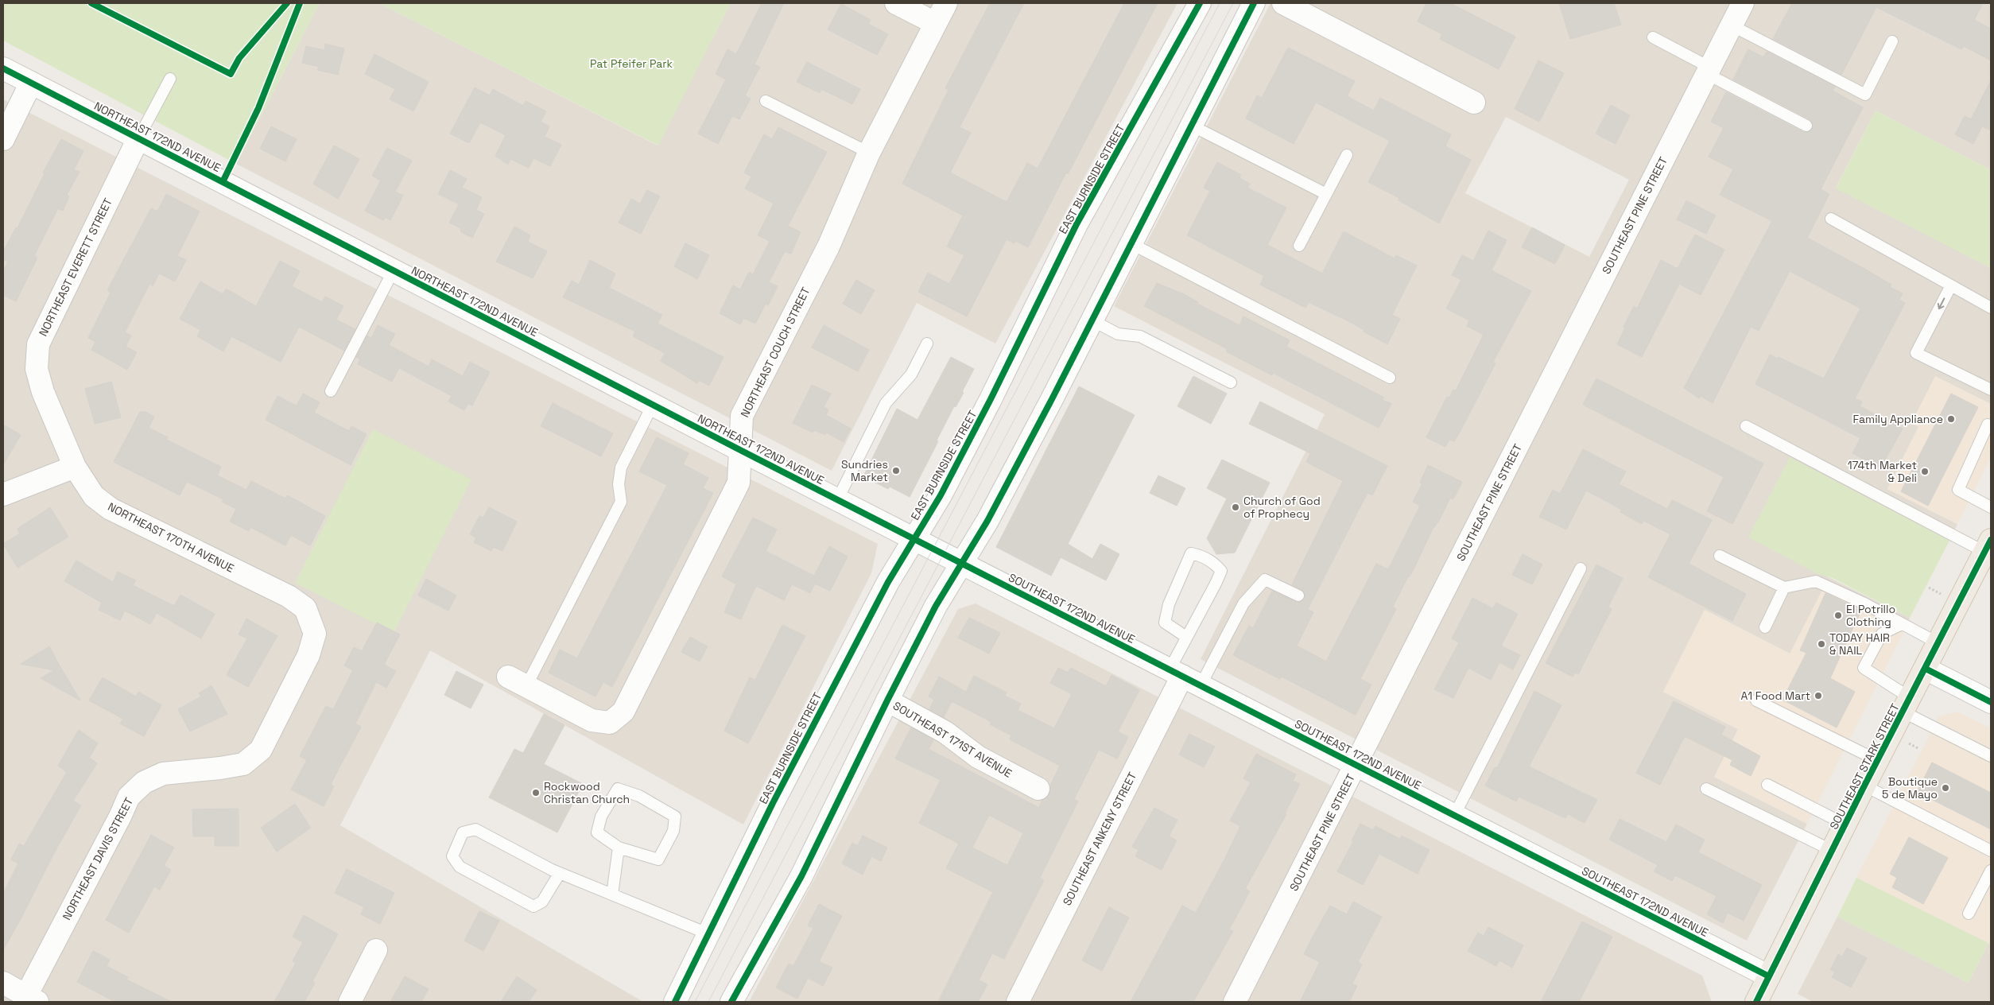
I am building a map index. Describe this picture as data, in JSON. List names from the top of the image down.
{
  "streets": {
    "main road": ["SOUTHEAST STARK STREET"],
    "street": [
      "NORTHEAST 172ND AVENUE",
      "EAST BURNSIDE STREET",
      "SOUTHEAST PINE STREET",
      "NORTHEAST EVERETT STREET",
      "NORTHEAST COUCH STREET",
      "NORTHEAST 170TH AVENUE",
      "SOUTHEAST 172ND AVENUE",
      "SOUTHEAST 171ST AVENUE",
      "SOUTHEAST ANKENY STREET",
      "NORTHEAST DAVIS STREET"
    ]
  },
  "crossings": [
    ["NORTHEAST 172ND AVENUE", "EAST BURNSIDE STREET"],
    ["NORTHEAST 172ND AVENUE", "NORTHEAST EVERETT STREET"],
    ["NORTHEAST 172ND AVENUE", "NORTHEAST COUCH STREET"],
    ["NORTHEAST 172ND AVENUE", "SOUTHEAST 172ND AVENUE"],
    ["SOUTHEAST PINE STREET", "SOUTHEAST 172ND AVENUE"],
    ["NORTHEAST EVERETT STREET", "NORTHEAST 170TH AVENUE"],
    ["NORTHEAST 170TH AVENUE", "NORTHEAST DAVIS STREET"],
    ["SOUTHEAST 172ND AVENUE", "SOUTHEAST STARK STREET"],
    ["SOUTHEAST 172ND AVENUE", "SOUTHEAST ANKENY STREET"]
  ],
  "parks": ["Pat Pfeifer Park"],
  "places": [
    "Family Appliance",
    "Sundries Market",
    "174th Market & Deli",
    "Church of God of Prophecy",
    "El Potrillo Clothing",
    "TODAY HAIR & NAIL",
    "A1 Food Mart",
    "Boutique 5 de Mayo",
    "Rockwood Christan Church"
  ]
}
